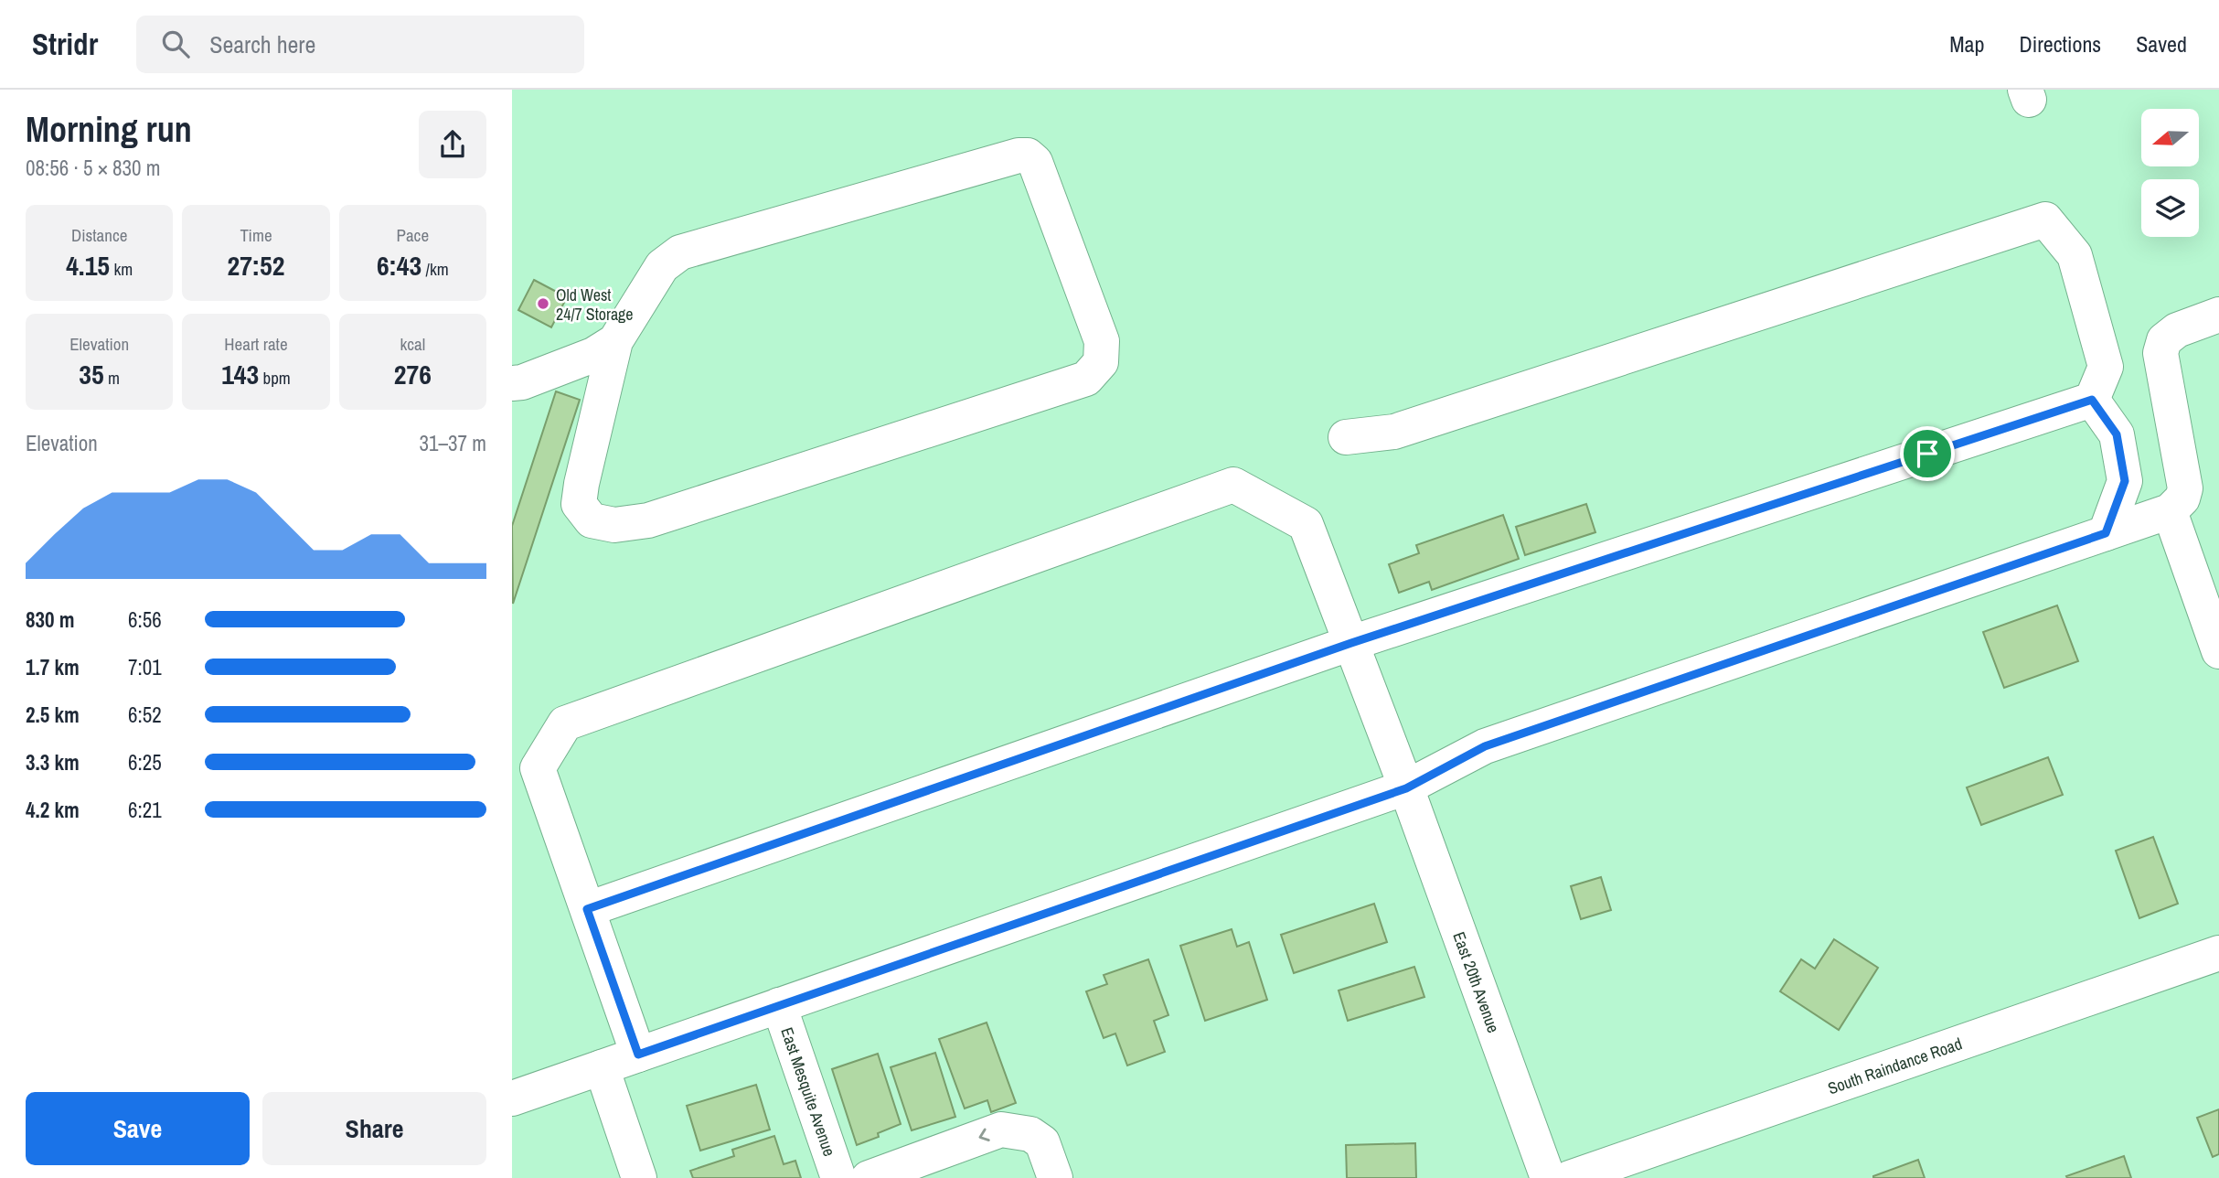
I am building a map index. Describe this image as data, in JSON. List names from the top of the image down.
{
  "streets": {
    "street": ["East 20th Avenue", "South Raindance Road", "East Mesquite Avenue"]
  },
  "places": ["Old West 24/7 Storage"],
  "north": "left",
  "page": {
    "header": "Stridr",
    "search": "Search here",
    "nav": ["Map", "Directions", "Saved"],
    "heading": ["Morning run", "08:56 · 5 × 830 m"],
    "stats": [
      ["Distance", "4.15 km"],
      ["Time", "27:52"],
      ["Pace", "6:43 /km"],
      ["Elevation", "35 m"],
      ["Heart rate", "143 bpm"],
      ["kcal", "276"]
    ],
    "chart": ["Elevation", "31–37 m"],
    "list": [
      {
        "name": "830 m",
        "note": "6:56"
      },
      {
        "name": "1.7 km",
        "note": "7:01"
      },
      {
        "name": "2.5 km",
        "note": "6:52"
      },
      {
        "name": "3.3 km",
        "note": "6:25"
      },
      {
        "name": "4.2 km",
        "note": "6:21"
      }
    ],
    "buttons": ["Save", "Share"]
  }
}
